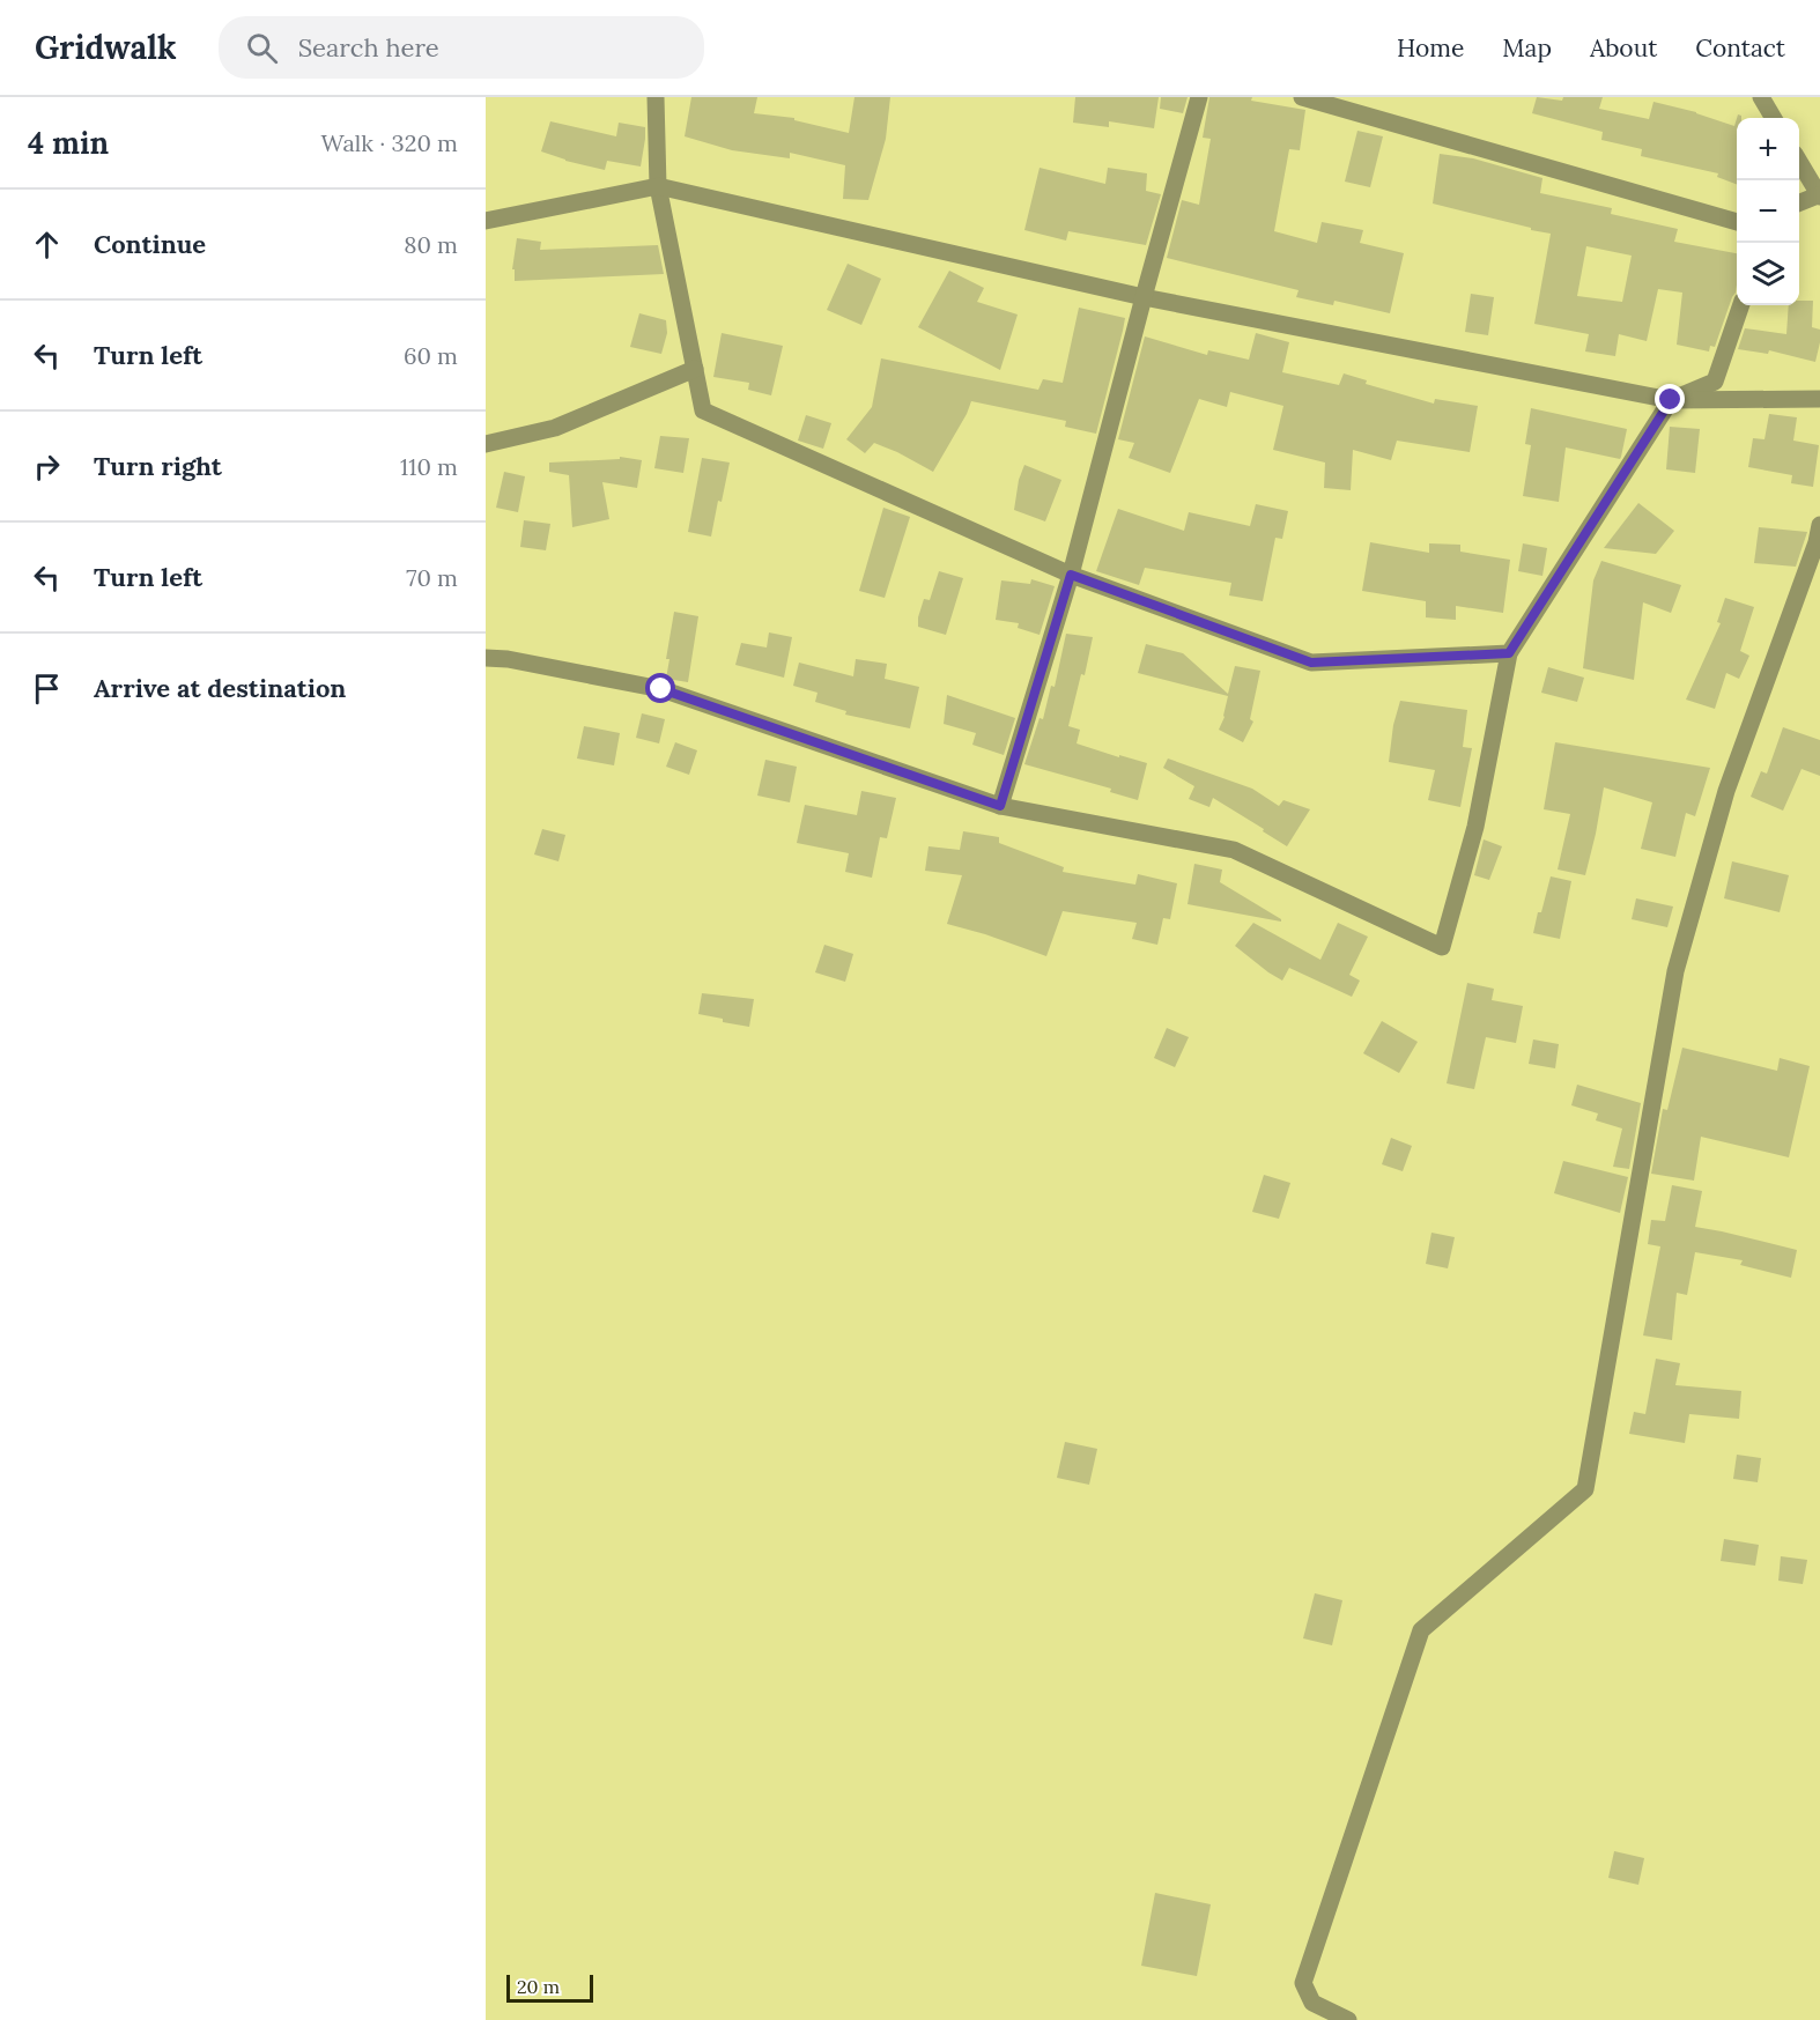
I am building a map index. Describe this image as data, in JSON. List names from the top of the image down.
{
  "scale_bar": "20 m",
  "page": {
    "header": "Gridwalk",
    "search": "Search here",
    "nav": [
      "Home",
      "Map",
      "About",
      "Contact"
    ],
    "heading": ["4 min", "Walk · 320 m"],
    "map_buttons": ["+", "−"],
    "list": [
      ["Continue", "80 m"],
      ["Turn left", "60 m"],
      ["Turn right", "110 m"],
      ["Turn left", "70 m"],
      "Arrive at destination"
    ],
    "scale": "20 m"
  }
}
